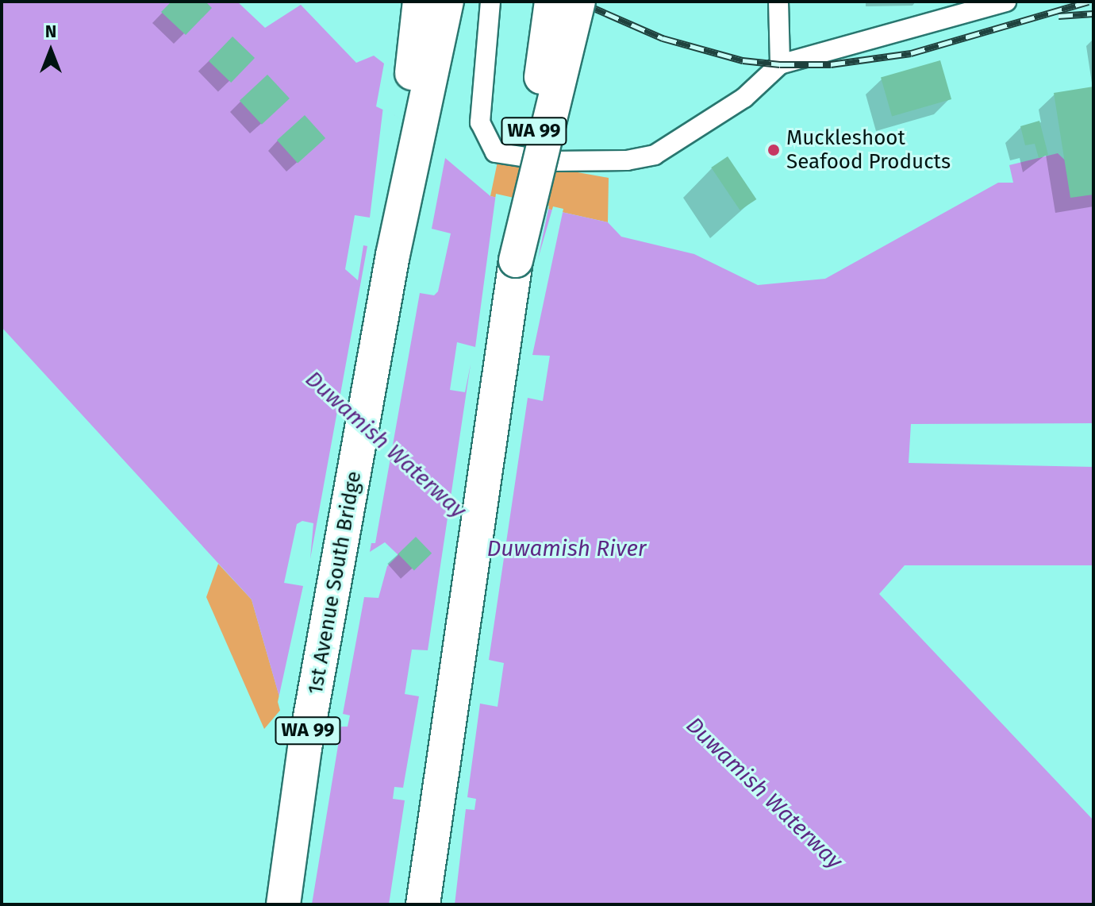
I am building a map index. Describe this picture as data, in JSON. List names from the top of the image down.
{
  "streets": {
    "highway": ["WA 99", "1st Avenue South Bridge"]
  },
  "water": ["Duwamish Waterway", "Duwamish River"],
  "places": ["Muckleshoot Seafood Products"],
  "north": "top"
}
